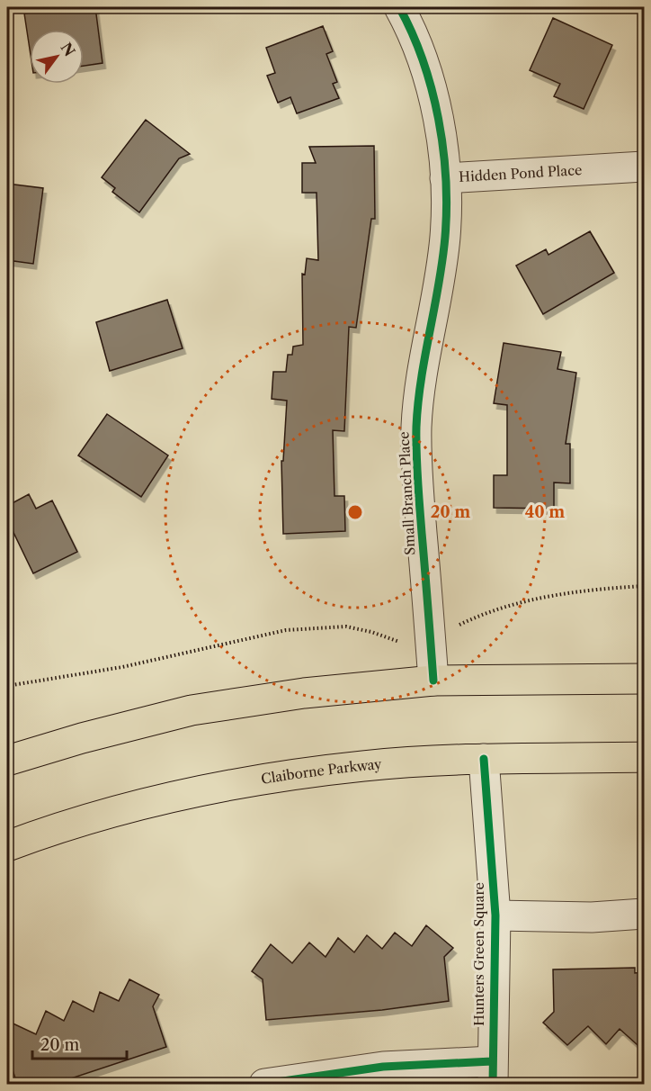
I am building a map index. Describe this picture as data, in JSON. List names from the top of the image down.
{
  "streets": {
    "main road": ["Claiborne Parkway"],
    "street": ["Hidden Pond Place", "Small Branch Place", "Hunters Green Square"]
  },
  "crossings": [
    ["Hidden Pond Place", "Small Branch Place"],
    ["Claiborne Parkway", "Hunters Green Square"]
  ],
  "scale_bar": "20 m",
  "north": "top right",
  "rings": ["20 m", "40 m"]
}
